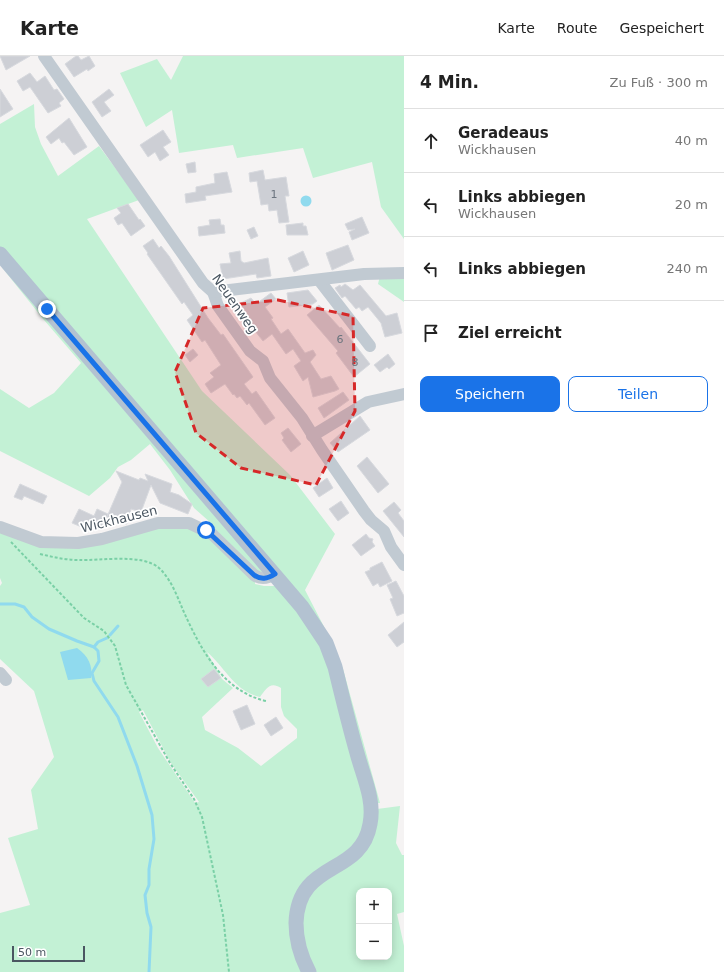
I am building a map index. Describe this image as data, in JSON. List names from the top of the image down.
{
  "streets": {
    "street": ["Neuenweg", "Wickhausen"]
  },
  "house_numbers": ["1", "6", "8"],
  "scale_bar": "50 m",
  "page": {
    "header": "Karte",
    "nav": ["Karte", "Route", "Gespeichert"],
    "heading": ["4 Min.", "Zu Fuß · 300 m"],
    "list": [
      ["Geradeaus", "Wickhausen", "40 m"],
      ["Links abbiegen", "Wickhausen", "20 m"],
      ["Links abbiegen", "240 m"],
      "Ziel erreicht"
    ],
    "buttons": ["Speichern", "Teilen"],
    "map_buttons": ["+", "−"],
    "scale": "50 m"
  }
}
